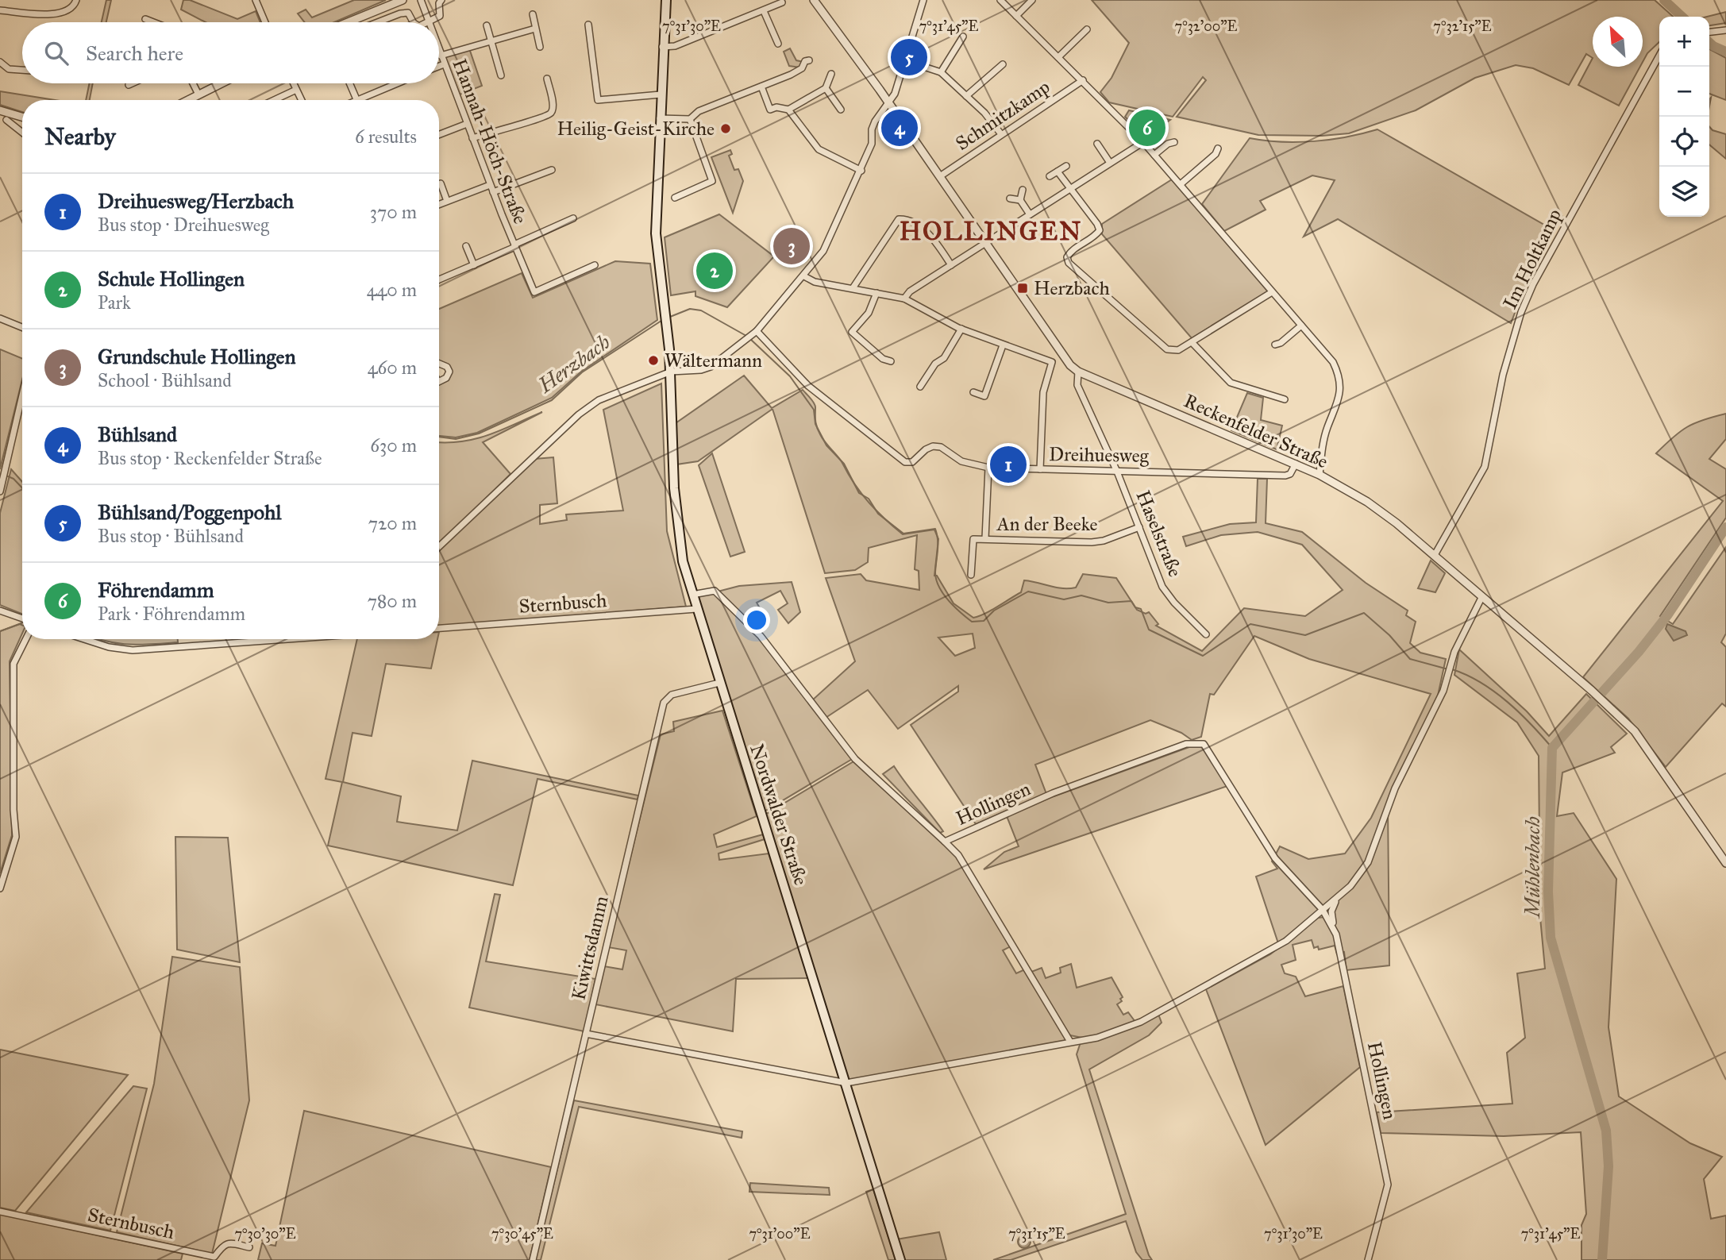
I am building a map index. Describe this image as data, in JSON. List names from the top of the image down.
{
  "streets": {
    "main road": ["Nordwalder Straße"],
    "street": [
      "Schmitzkamp",
      "Hannah-Höch-Straße",
      "Im Holtkamp",
      "Reckenfelder Straße",
      "Dreihuesweg",
      "An der Beeke",
      "Haselstraße",
      "Sternbusch",
      "Hollingen",
      "Kiwittsdamm"
    ]
  },
  "crossings": [
    ["Schmitzkamp", "Reckenfelder Straße"],
    ["Im Holtkamp", "Reckenfelder Straße"],
    ["Reckenfelder Straße", "Dreihuesweg"],
    ["Reckenfelder Straße", "Haselstraße"],
    ["Dreihuesweg", "An der Beeke"],
    ["Dreihuesweg", "Haselstraße"],
    ["An der Beeke", "Haselstraße"],
    ["Sternbusch", "Nordwalder Straße"],
    ["Hollingen", "Nordwalder Straße"],
    ["Nordwalder Straße", "Kiwittsdamm"]
  ],
  "districts": ["HOLLINGEN"],
  "water": ["Herzbach", "Mühlenbach"],
  "places": {
    "other": ["Heilig-Geist-Kirche", "Wältermann"],
    "transit": ["Herzbach"]
  },
  "north": "top left",
  "page": {
    "map_buttons": ["+", "−"],
    "search": "Search here",
    "pins": [
      "5",
      "4",
      "6",
      "3",
      "2",
      "1"
    ],
    "heading": ["Nearby", "6 results"],
    "list": [
      {
        "mark": "1",
        "name": "Dreihuesweg/Herzbach",
        "note": "Bus stop · Dreihuesweg",
        "value": "370 m"
      },
      {
        "mark": "2",
        "name": "Schule Hollingen",
        "note": "Park",
        "value": "440 m"
      },
      {
        "mark": "3",
        "name": "Grundschule Hollingen",
        "note": "School · Bühlsand",
        "value": "460 m"
      },
      {
        "mark": "4",
        "name": "Bühlsand",
        "note": "Bus stop · Reckenfelder Straße",
        "value": "630 m"
      },
      {
        "mark": "5",
        "name": "Bühlsand/Poggenpohl",
        "note": "Bus stop · Bühlsand",
        "value": "720 m"
      },
      {
        "mark": "6",
        "name": "Föhrendamm",
        "note": "Park · Föhrendamm",
        "value": "780 m"
      }
    ]
  },
  "coordinates": [
    "7°31'30\"E",
    "7°31'45\"E",
    "7°32'00\"E",
    "7°32'15\"E",
    "7°30'30\"E",
    "7°30'45\"E",
    "7°31'00\"E",
    "7°31'15\"E"
  ]
}
